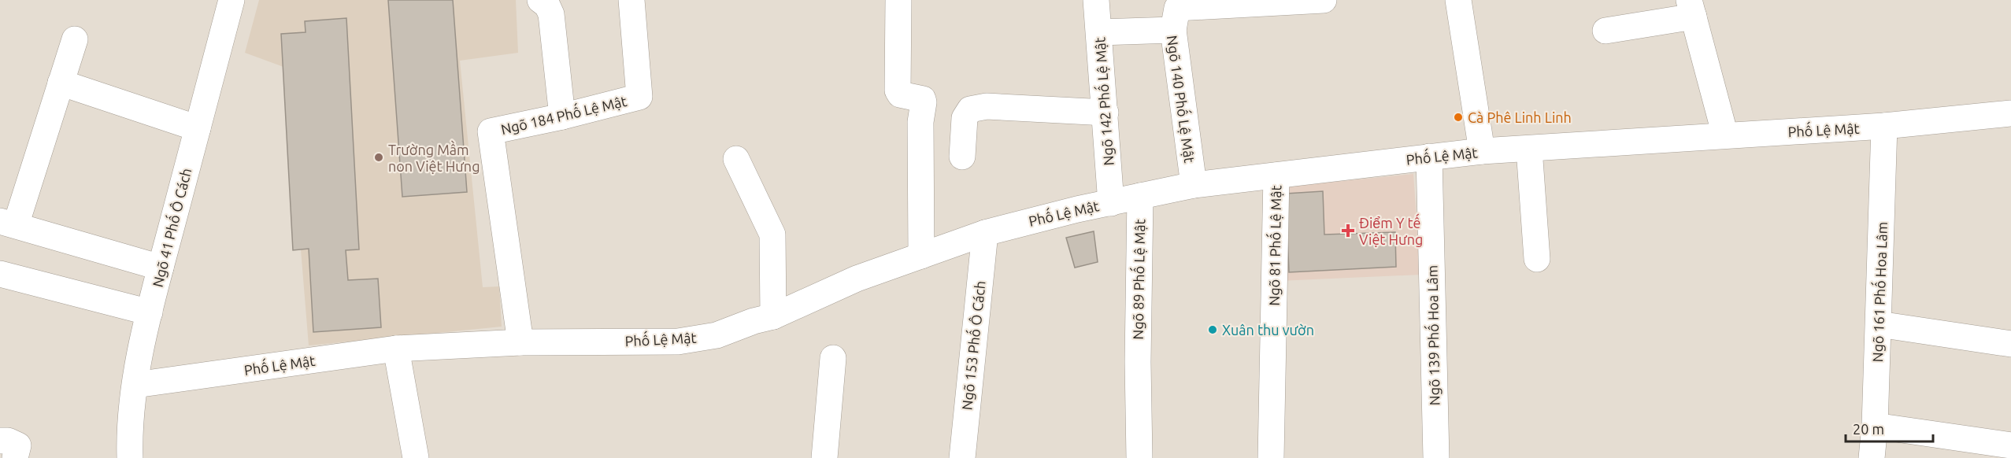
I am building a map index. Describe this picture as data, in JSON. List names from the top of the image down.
{
  "streets": {
    "street": [
      "Ngõ 140 Phố Lệ Mật",
      "Ngõ 142 Phố Lệ Mật",
      "Ngõ 184 Phố Lệ Mật",
      "Phố Lệ Mật",
      "Ngõ 41 Phố Ô Cách",
      "Ngõ 81 Phố Lệ Mật",
      "Ngõ 89 Phố Lệ Mật",
      "Ngõ 161 Phố Hoa Lâm",
      "Ngõ 139 Phố Hoa Lâm",
      "Ngõ 153 Phố Ô Cách"
    ]
  },
  "crossings": [
    ["Ngõ 140 Phố Lệ Mật", "Ngõ 142 Phố Lệ Mật"],
    ["Ngõ 140 Phố Lệ Mật", "Phố Lệ Mật"],
    ["Ngõ 142 Phố Lệ Mật", "Phố Lệ Mật"],
    ["Ngõ 184 Phố Lệ Mật", "Phố Lệ Mật"],
    ["Phố Lệ Mật", "Ngõ 41 Phố Ô Cách"],
    ["Phố Lệ Mật", "Ngõ 81 Phố Lệ Mật"],
    ["Phố Lệ Mật", "Ngõ 89 Phố Lệ Mật"],
    ["Phố Lệ Mật", "Ngõ 161 Phố Hoa Lâm"],
    ["Phố Lệ Mật", "Ngõ 139 Phố Hoa Lâm"],
    ["Phố Lệ Mật", "Ngõ 153 Phố Ô Cách"]
  ],
  "places": {
    "other": ["Cà Phê Linh Linh", "Trường Mầm non Việt Hưng", "Xuân thu vườn"],
    "health": ["Điểm Y tế Việt Hưng"]
  },
  "scale_bar": "20 m"
}
